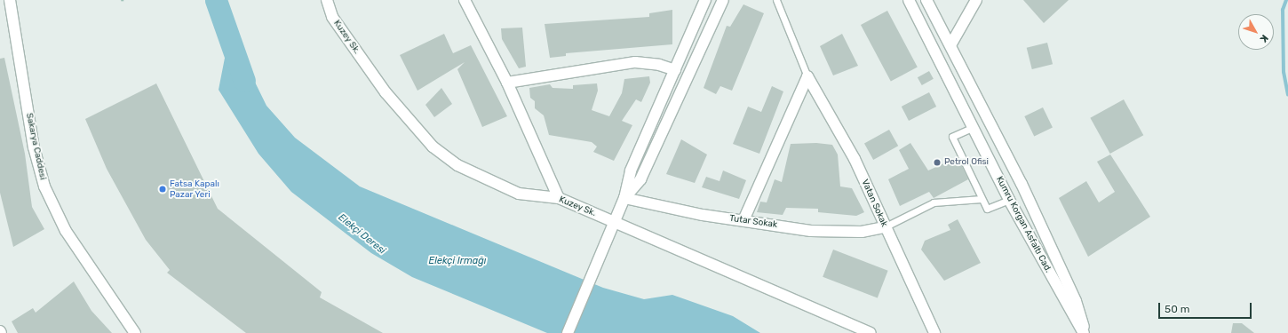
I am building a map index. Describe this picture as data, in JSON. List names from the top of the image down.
{
  "streets": {
    "street": [
      "Kuzey Sk.",
      "Sakarya Caddesi",
      "Vatan Sokak",
      "Tutar Sokak",
      "Kumru Korgan Asfaltı Cad."
    ]
  },
  "crossings": [
    ["Vatan Sokak", "Tutar Sokak"]
  ],
  "water": ["Elekçi Deresi", "Elekçi Irmağı"],
  "places": ["Petrol Ofisi", "Fatsa Kapalı Pazar Yeri"],
  "scale_bar": "50 m",
  "north": "bottom right"
}
